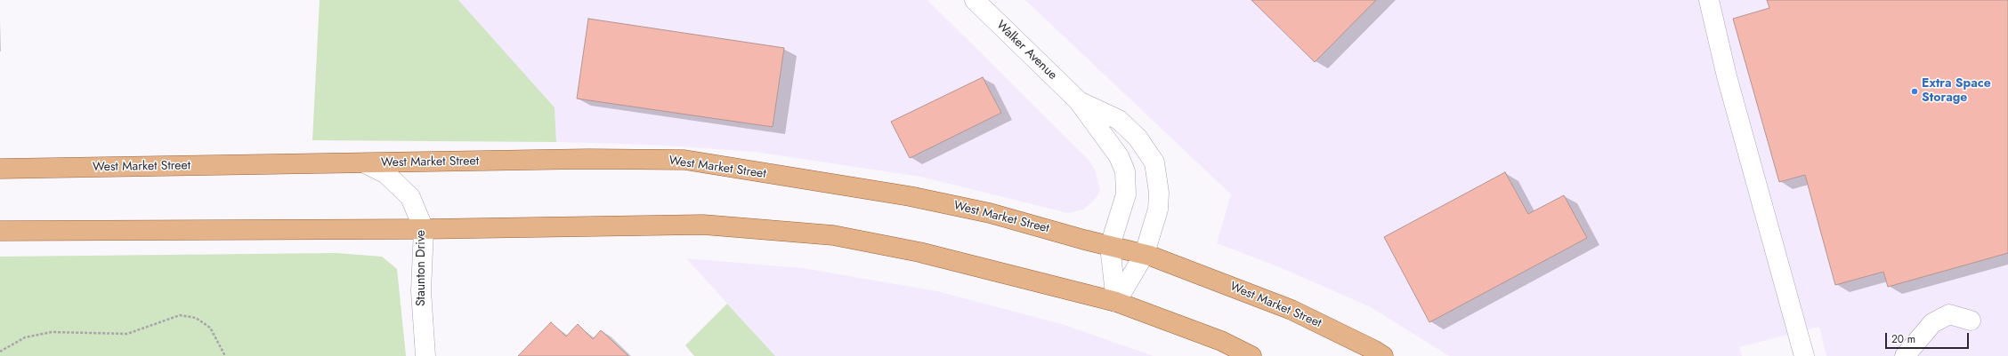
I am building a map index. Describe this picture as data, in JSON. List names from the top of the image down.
{
  "streets": {
    "main road": ["West Market Street"],
    "street": ["Walker Avenue", "Staunton Drive"]
  },
  "crossings": [
    ["Walker Avenue", "West Market Street"],
    ["West Market Street", "Staunton Drive"]
  ],
  "places": ["Extra Space Storage"],
  "scale_bar": "20 m"
}
